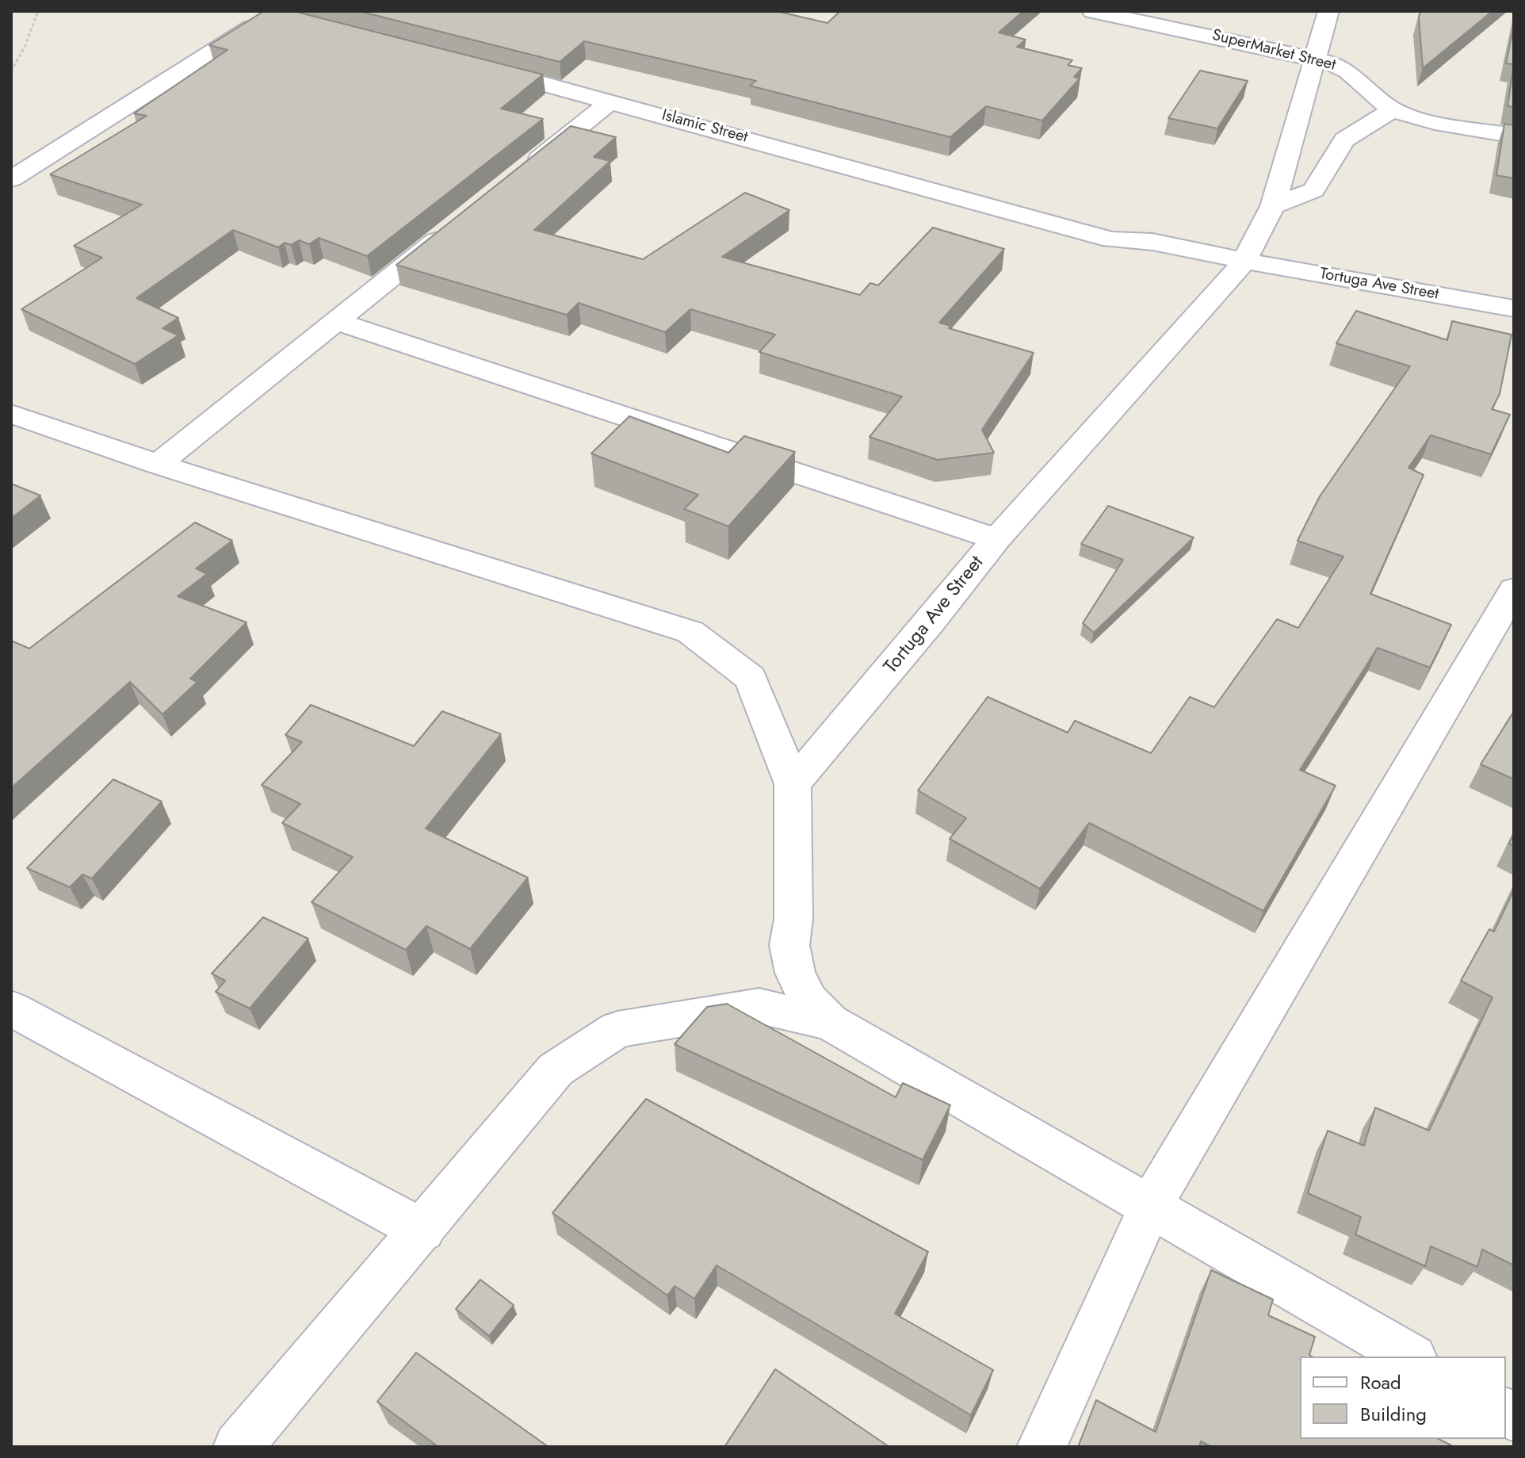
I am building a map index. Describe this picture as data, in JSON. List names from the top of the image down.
{
  "streets": {
    "street": ["SuperMarket Street", "Islamic Street", "Tortuga Ave Street"]
  },
  "crossings": [
    ["SuperMarket Street", "Tortuga Ave Street"],
    ["Islamic Street", "Tortuga Ave Street"]
  ],
  "legend": ["Road", "Building"]
}
